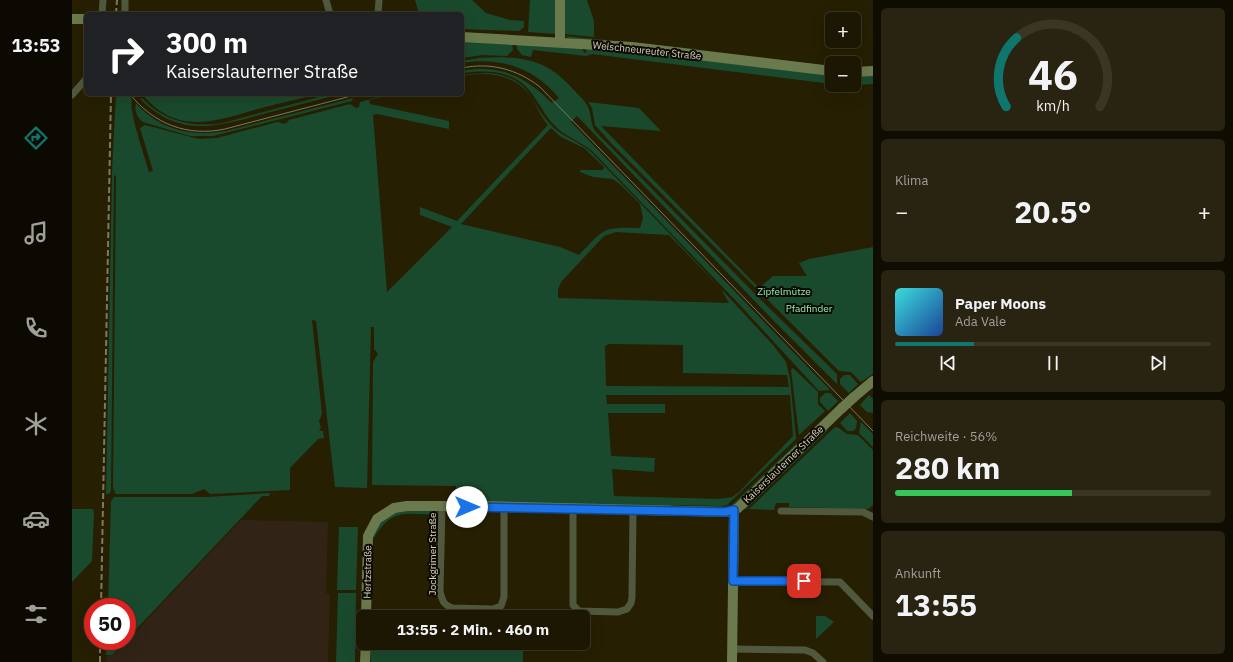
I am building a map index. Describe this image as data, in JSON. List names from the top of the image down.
{
  "streets": {
    "main road": ["Welschneureuter Straße", "Kaiserslauterner Straße", "Hertzstraße"],
    "street": ["Jockgrimer Straße"]
  },
  "crossings": [
    ["Jockgrimer Straße", "Hertzstraße"]
  ],
  "parks": ["Zipfelmütze", "Pfadfinder"],
  "page": {
    "tabs": "13:53",
    "map_buttons": ["+", "−"],
    "turn": ["300 m", "Kaiserslauterner Straße"],
    "tile": [
      "Klima",
      ["Reichweite · 56%", "280 km"],
      ["Ankunft", "13:55"]
    ],
    "heat": ["−", "20.5°", "+"],
    "song": ["Paper Moons", "Ada Vale"],
    "limit": "50",
    "trip": "13:55 · 2 Min. · 460 m",
    "gauge": ["46", "km/h"]
  }
}
